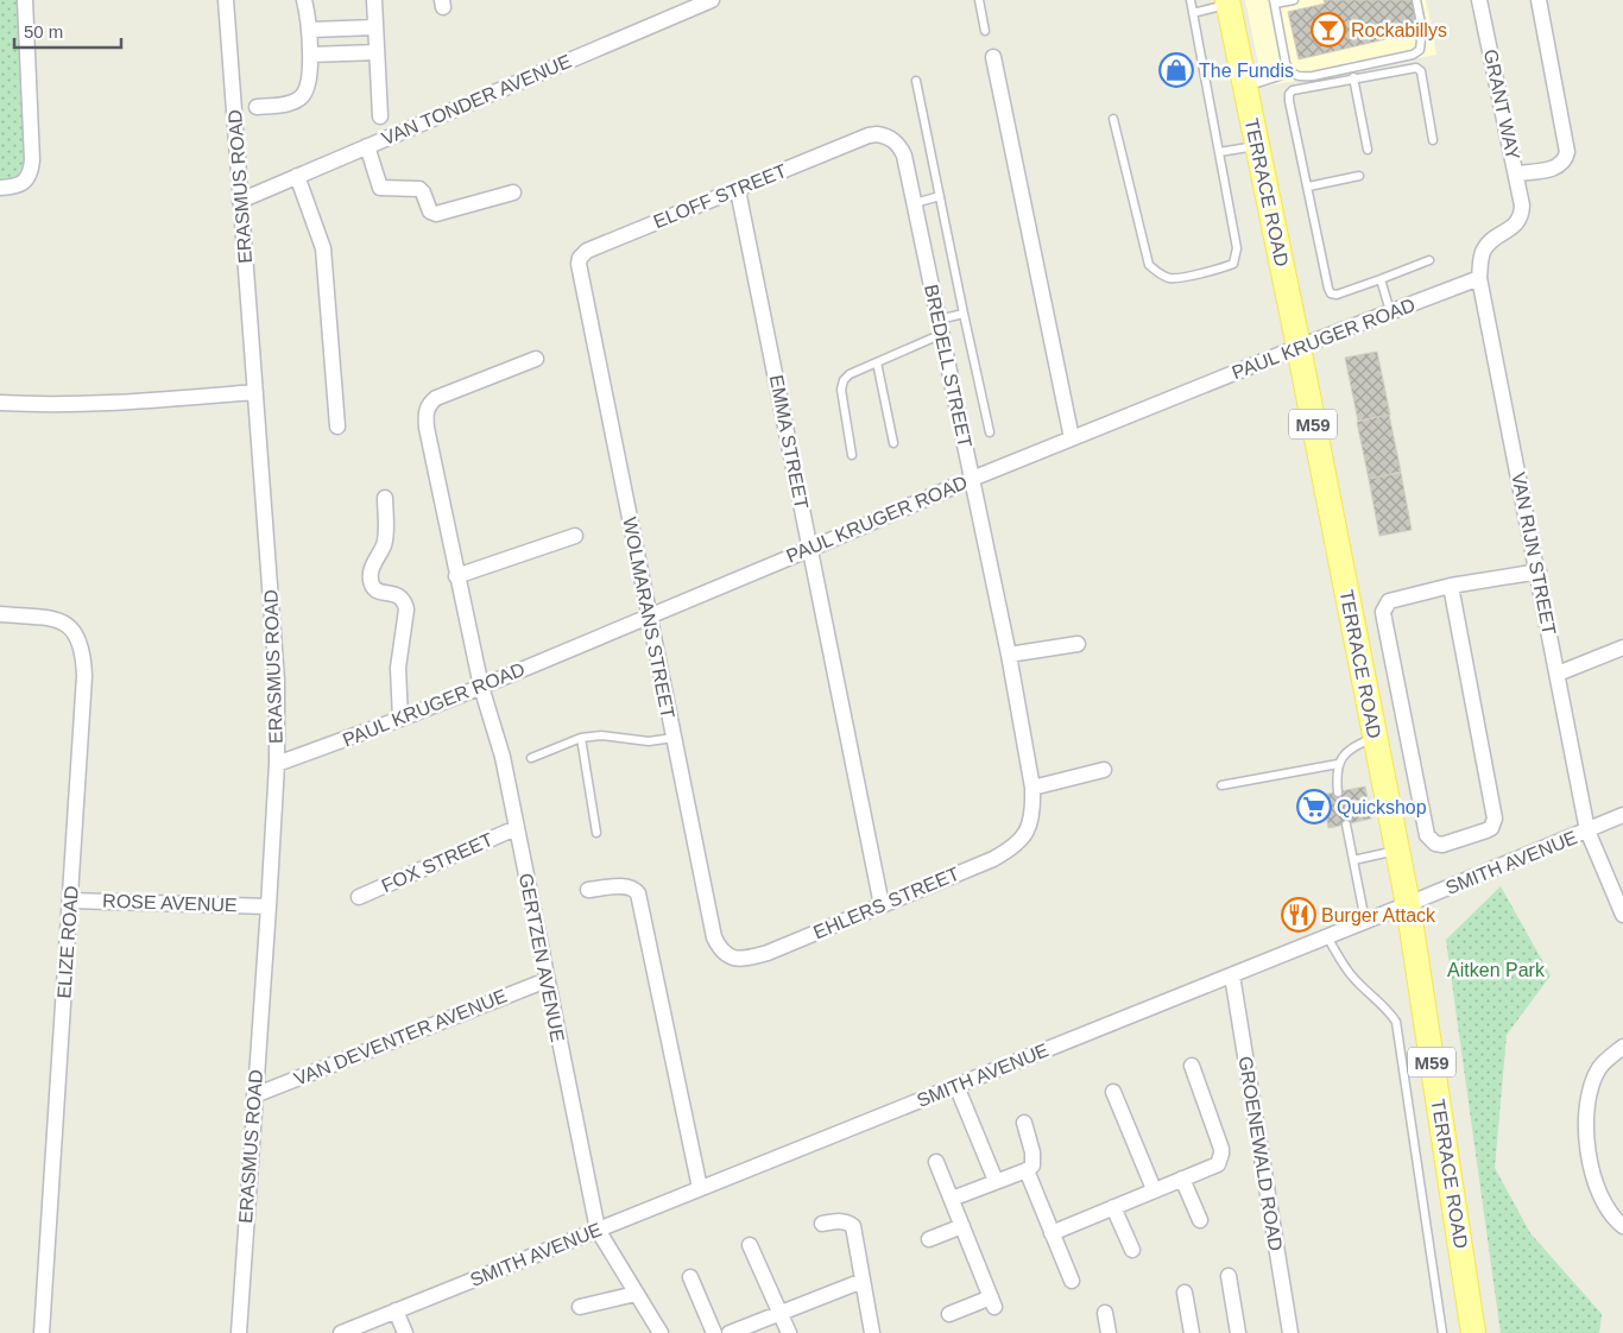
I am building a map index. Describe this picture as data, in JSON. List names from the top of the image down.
{
  "streets": {
    "main road": ["TERRACE ROAD", "M59"],
    "street": [
      "VAN TONDER AVENUE",
      "GRANT WAY",
      "ERASMUS ROAD",
      "ELOFF STREET",
      "PAUL KRUGER ROAD",
      "BREDELL STREET",
      "EMMA STREET",
      "VAN RIJN STREET",
      "WOLMARANS STREET",
      "FOX STREET",
      "SMITH AVENUE",
      "ROSE AVENUE",
      "EHLERS STREET",
      "ELIZE ROAD",
      "GERTZEN AVENUE",
      "VAN DEVENTER AVENUE",
      "GROENEWALD ROAD"
    ]
  },
  "crossings": [
    ["VAN TONDER AVENUE", "ERASMUS ROAD"],
    ["ERASMUS ROAD", "PAUL KRUGER ROAD"],
    ["ERASMUS ROAD", "ROSE AVENUE"],
    ["ERASMUS ROAD", "VAN DEVENTER AVENUE"],
    ["TERRACE ROAD", "PAUL KRUGER ROAD"],
    ["TERRACE ROAD", "SMITH AVENUE"],
    ["ELOFF STREET", "BREDELL STREET"],
    ["ELOFF STREET", "EMMA STREET"],
    ["ELOFF STREET", "WOLMARANS STREET"],
    ["PAUL KRUGER ROAD", "BREDELL STREET"],
    ["PAUL KRUGER ROAD", "EMMA STREET"],
    ["PAUL KRUGER ROAD", "VAN RIJN STREET"],
    ["PAUL KRUGER ROAD", "WOLMARANS STREET"],
    ["PAUL KRUGER ROAD", "GERTZEN AVENUE"],
    ["BREDELL STREET", "EHLERS STREET"],
    ["EMMA STREET", "EHLERS STREET"],
    ["VAN RIJN STREET", "SMITH AVENUE"],
    ["WOLMARANS STREET", "EHLERS STREET"],
    ["FOX STREET", "GERTZEN AVENUE"],
    ["SMITH AVENUE", "GERTZEN AVENUE"],
    ["SMITH AVENUE", "GROENEWALD ROAD"],
    ["ROSE AVENUE", "ELIZE ROAD"],
    ["GERTZEN AVENUE", "VAN DEVENTER AVENUE"]
  ],
  "parks": ["Aitken Park"],
  "places": {
    "bar": ["Rockabillys"],
    "shop": ["The Fundis"],
    "supermarket": ["Quickshop"],
    "restaurant": ["Burger Attack"]
  },
  "scale_bar": "50 m"
}
